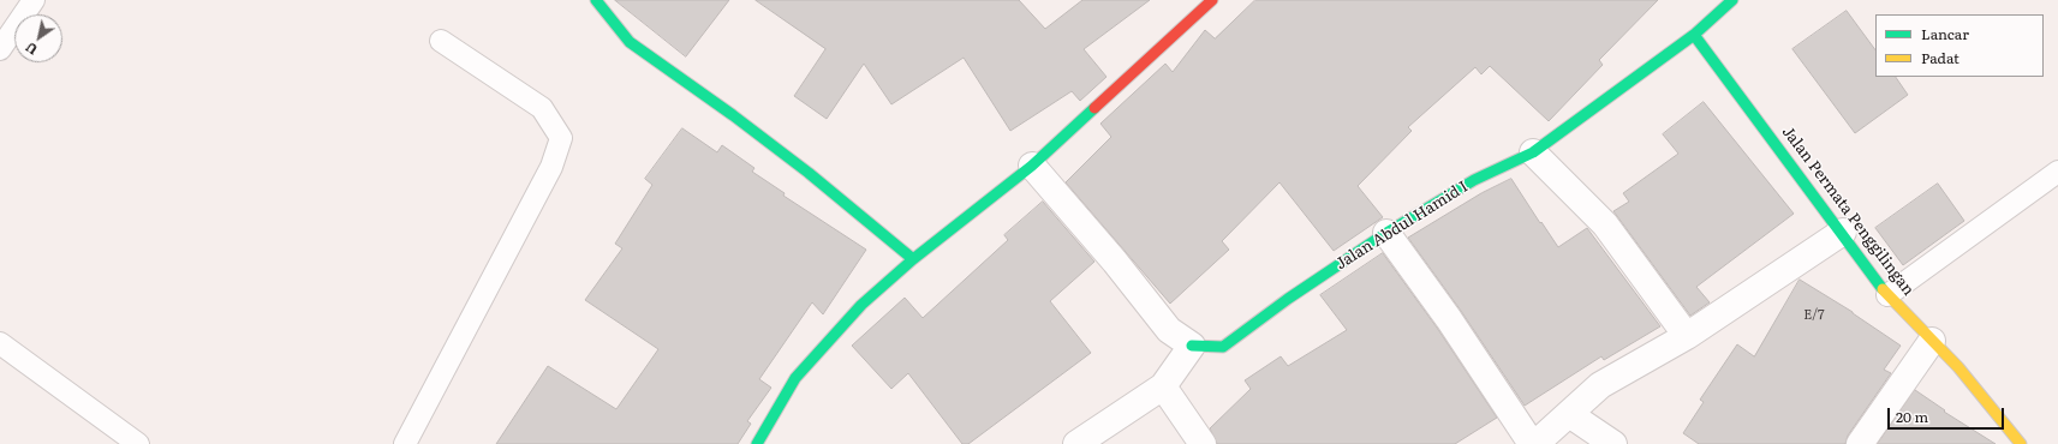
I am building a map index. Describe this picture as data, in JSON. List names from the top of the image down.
{
  "streets": {
    "street": ["Jalan Permata Penggilingan", "Jalan Abdul Hamid I"]
  },
  "crossings": [
    ["Jalan Permata Penggilingan", "Jalan Abdul Hamid I"]
  ],
  "house_numbers": ["E/7"],
  "legend": ["Lancar", "Padat"],
  "scale_bar": "20 m",
  "north": "bottom left"
}
